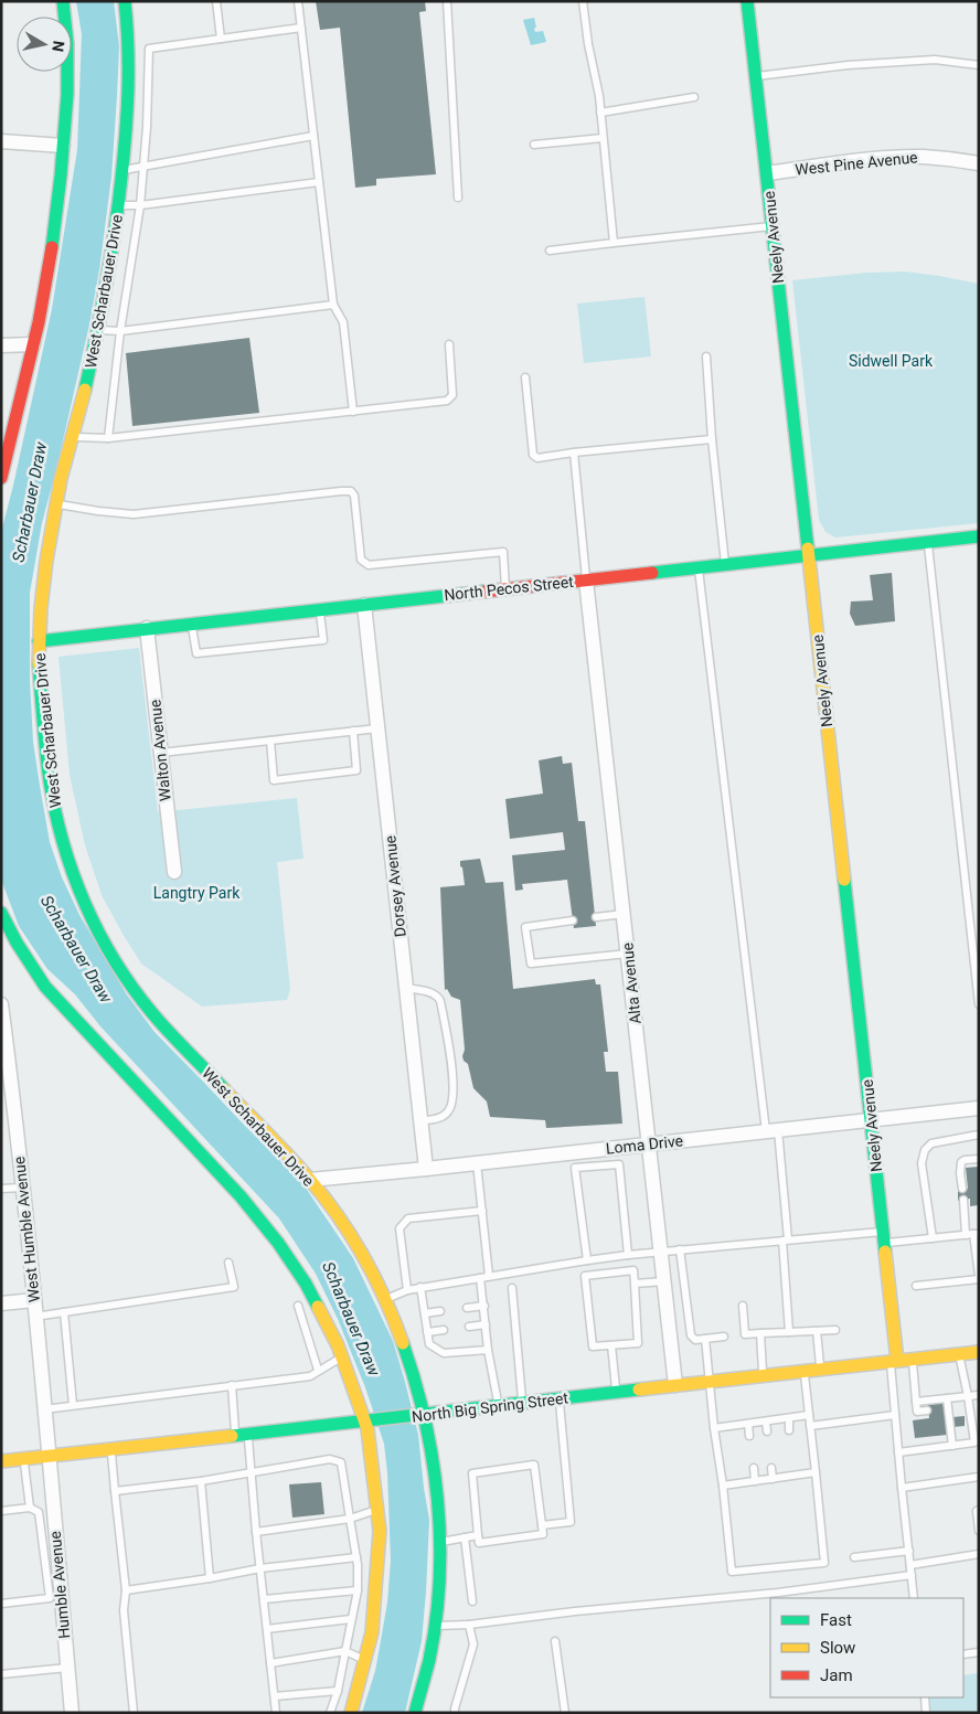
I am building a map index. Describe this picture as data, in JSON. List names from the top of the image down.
{
  "streets": {
    "main road": [
      "Neely Avenue",
      "West Scharbauer Drive",
      "North Pecos Street",
      "North Big Spring Street"
    ],
    "street": [
      "West Pine Avenue",
      "Walton Avenue",
      "Dorsey Avenue",
      "Alta Avenue",
      "Loma Drive",
      "West Humble Avenue",
      "Humble Avenue"
    ]
  },
  "crossings": [
    ["West Pine Avenue", "Neely Avenue"],
    ["Neely Avenue", "North Pecos Street"],
    ["Neely Avenue", "Loma Drive"],
    ["Neely Avenue", "North Big Spring Street"],
    ["West Scharbauer Drive", "North Pecos Street"],
    ["West Scharbauer Drive", "Loma Drive"],
    ["West Scharbauer Drive", "North Big Spring Street"],
    ["North Pecos Street", "Walton Avenue"],
    ["North Pecos Street", "Dorsey Avenue"],
    ["North Pecos Street", "Alta Avenue"],
    ["Dorsey Avenue", "Loma Drive"],
    ["Alta Avenue", "Loma Drive"],
    ["Alta Avenue", "North Big Spring Street"],
    ["West Humble Avenue", "North Big Spring Street"],
    ["West Humble Avenue", "Humble Avenue"],
    ["North Big Spring Street", "Humble Avenue"]
  ],
  "water": ["Scharbauer Draw"],
  "parks": ["Sidwell Park", "Langtry Park"],
  "legend": ["Fast", "Slow", "Jam"],
  "north": "right"
}
